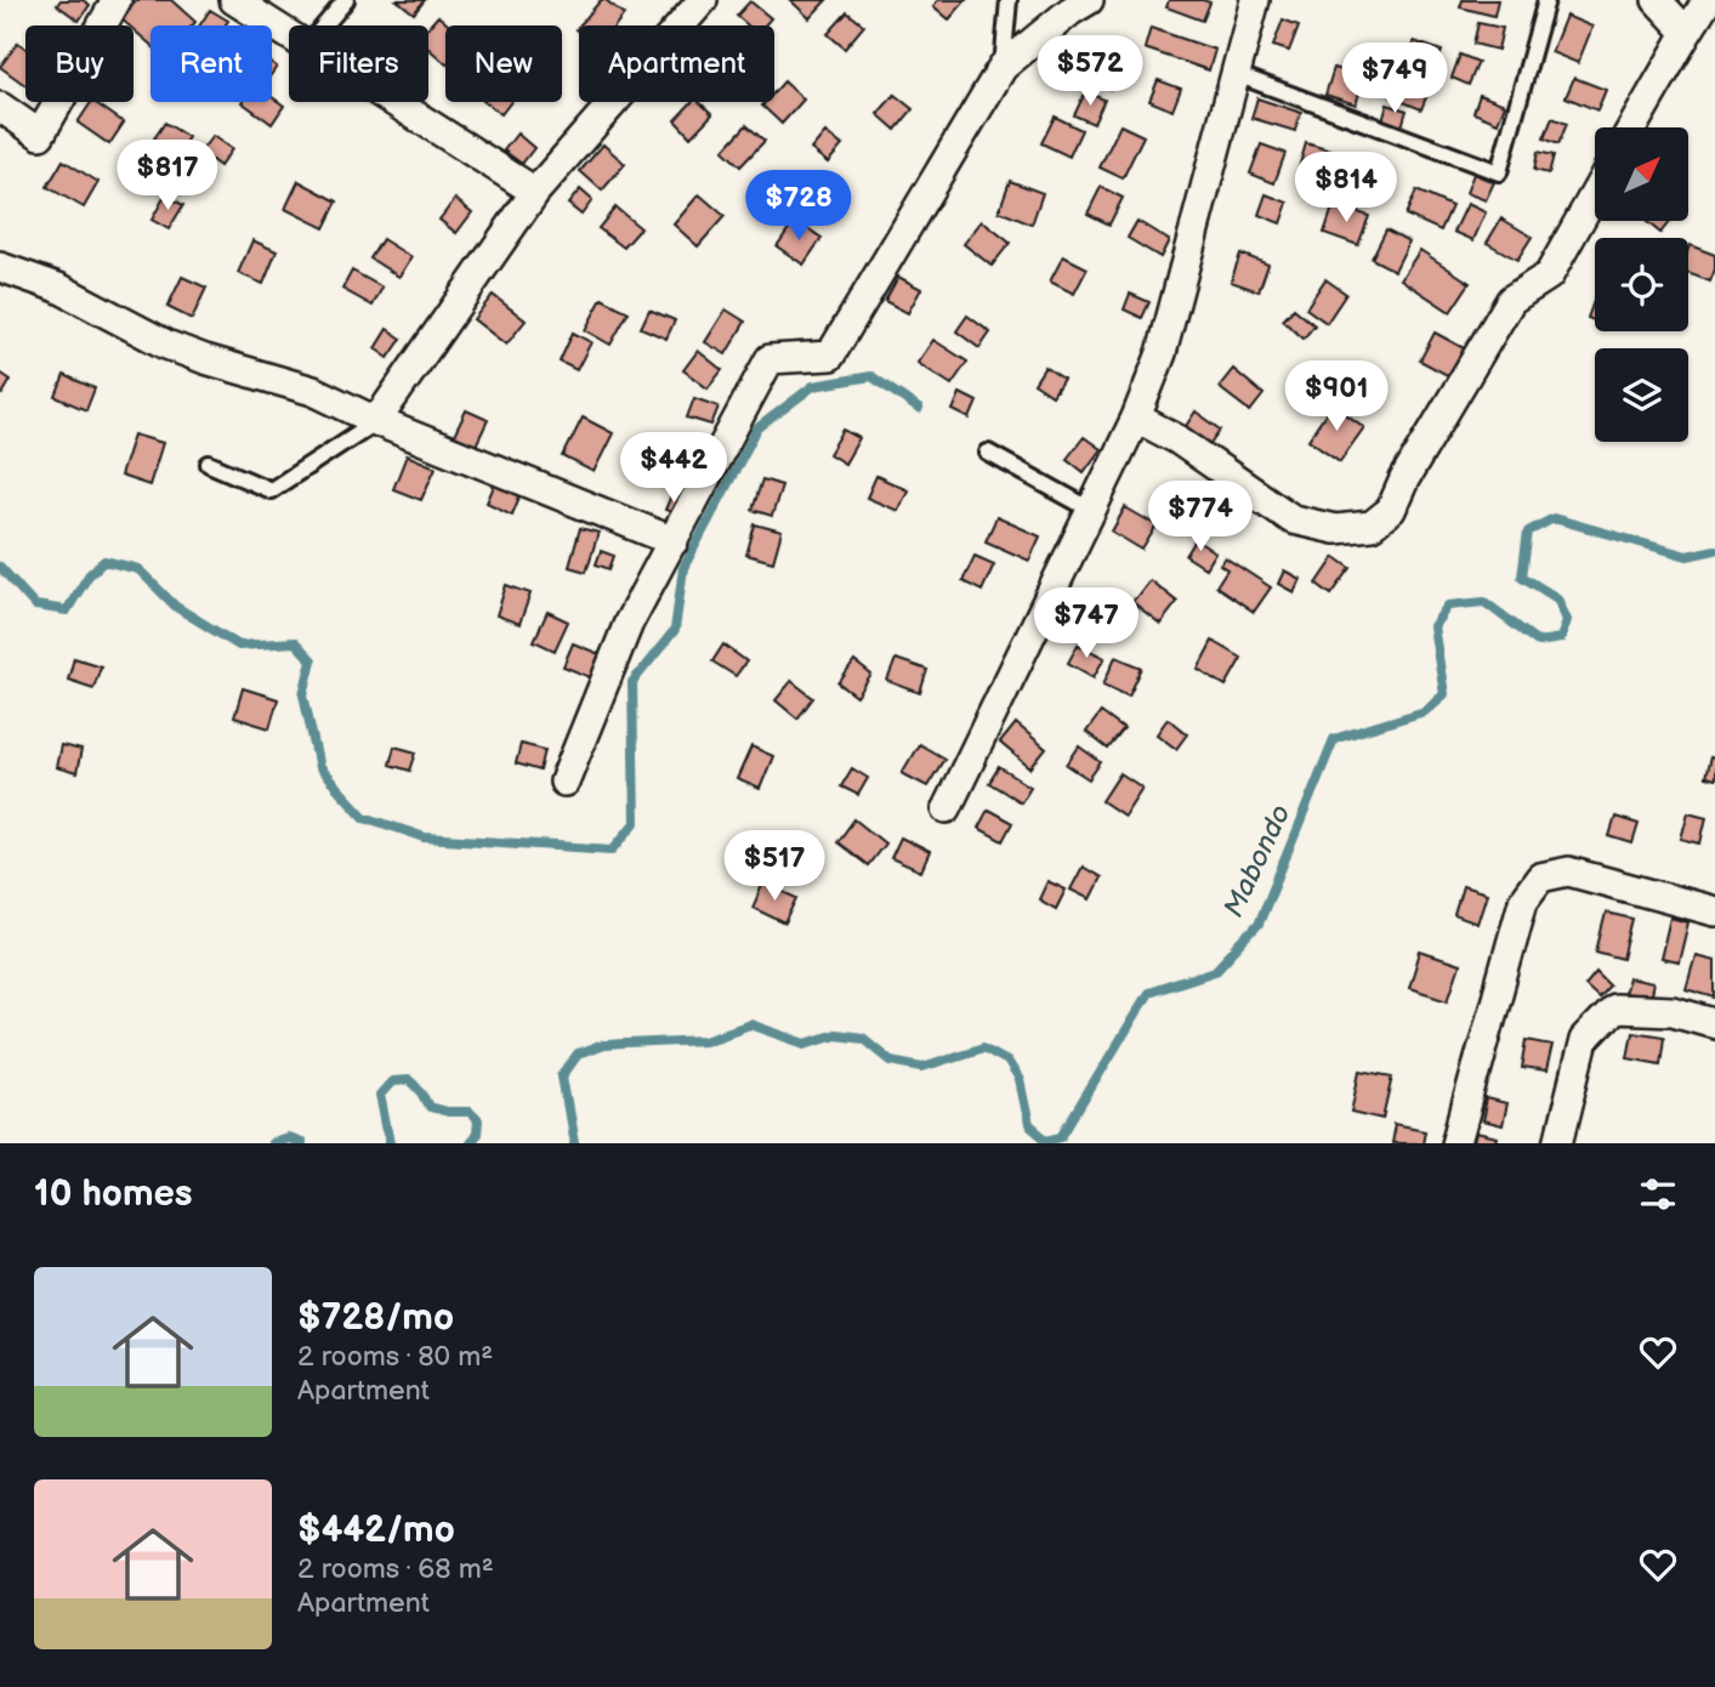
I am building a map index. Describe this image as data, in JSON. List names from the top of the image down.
{
  "water": ["Mabondo"],
  "north": "top right",
  "page": {
    "chip": [
      "Buy",
      "Rent",
      "Filters",
      "New",
      "Apartment"
    ],
    "price": [
      "$572",
      "$749",
      "$817",
      "$814",
      "$728",
      "$901",
      "$442",
      "$774",
      "$747",
      "$517"
    ],
    "heading": "10 homes",
    "list": [
      {
        "name": "$728/mo",
        "note": "2 rooms · 80 m² · Apartment"
      },
      {
        "name": "$442/mo",
        "note": "2 rooms · 68 m² · Apartment"
      }
    ]
  }
}
